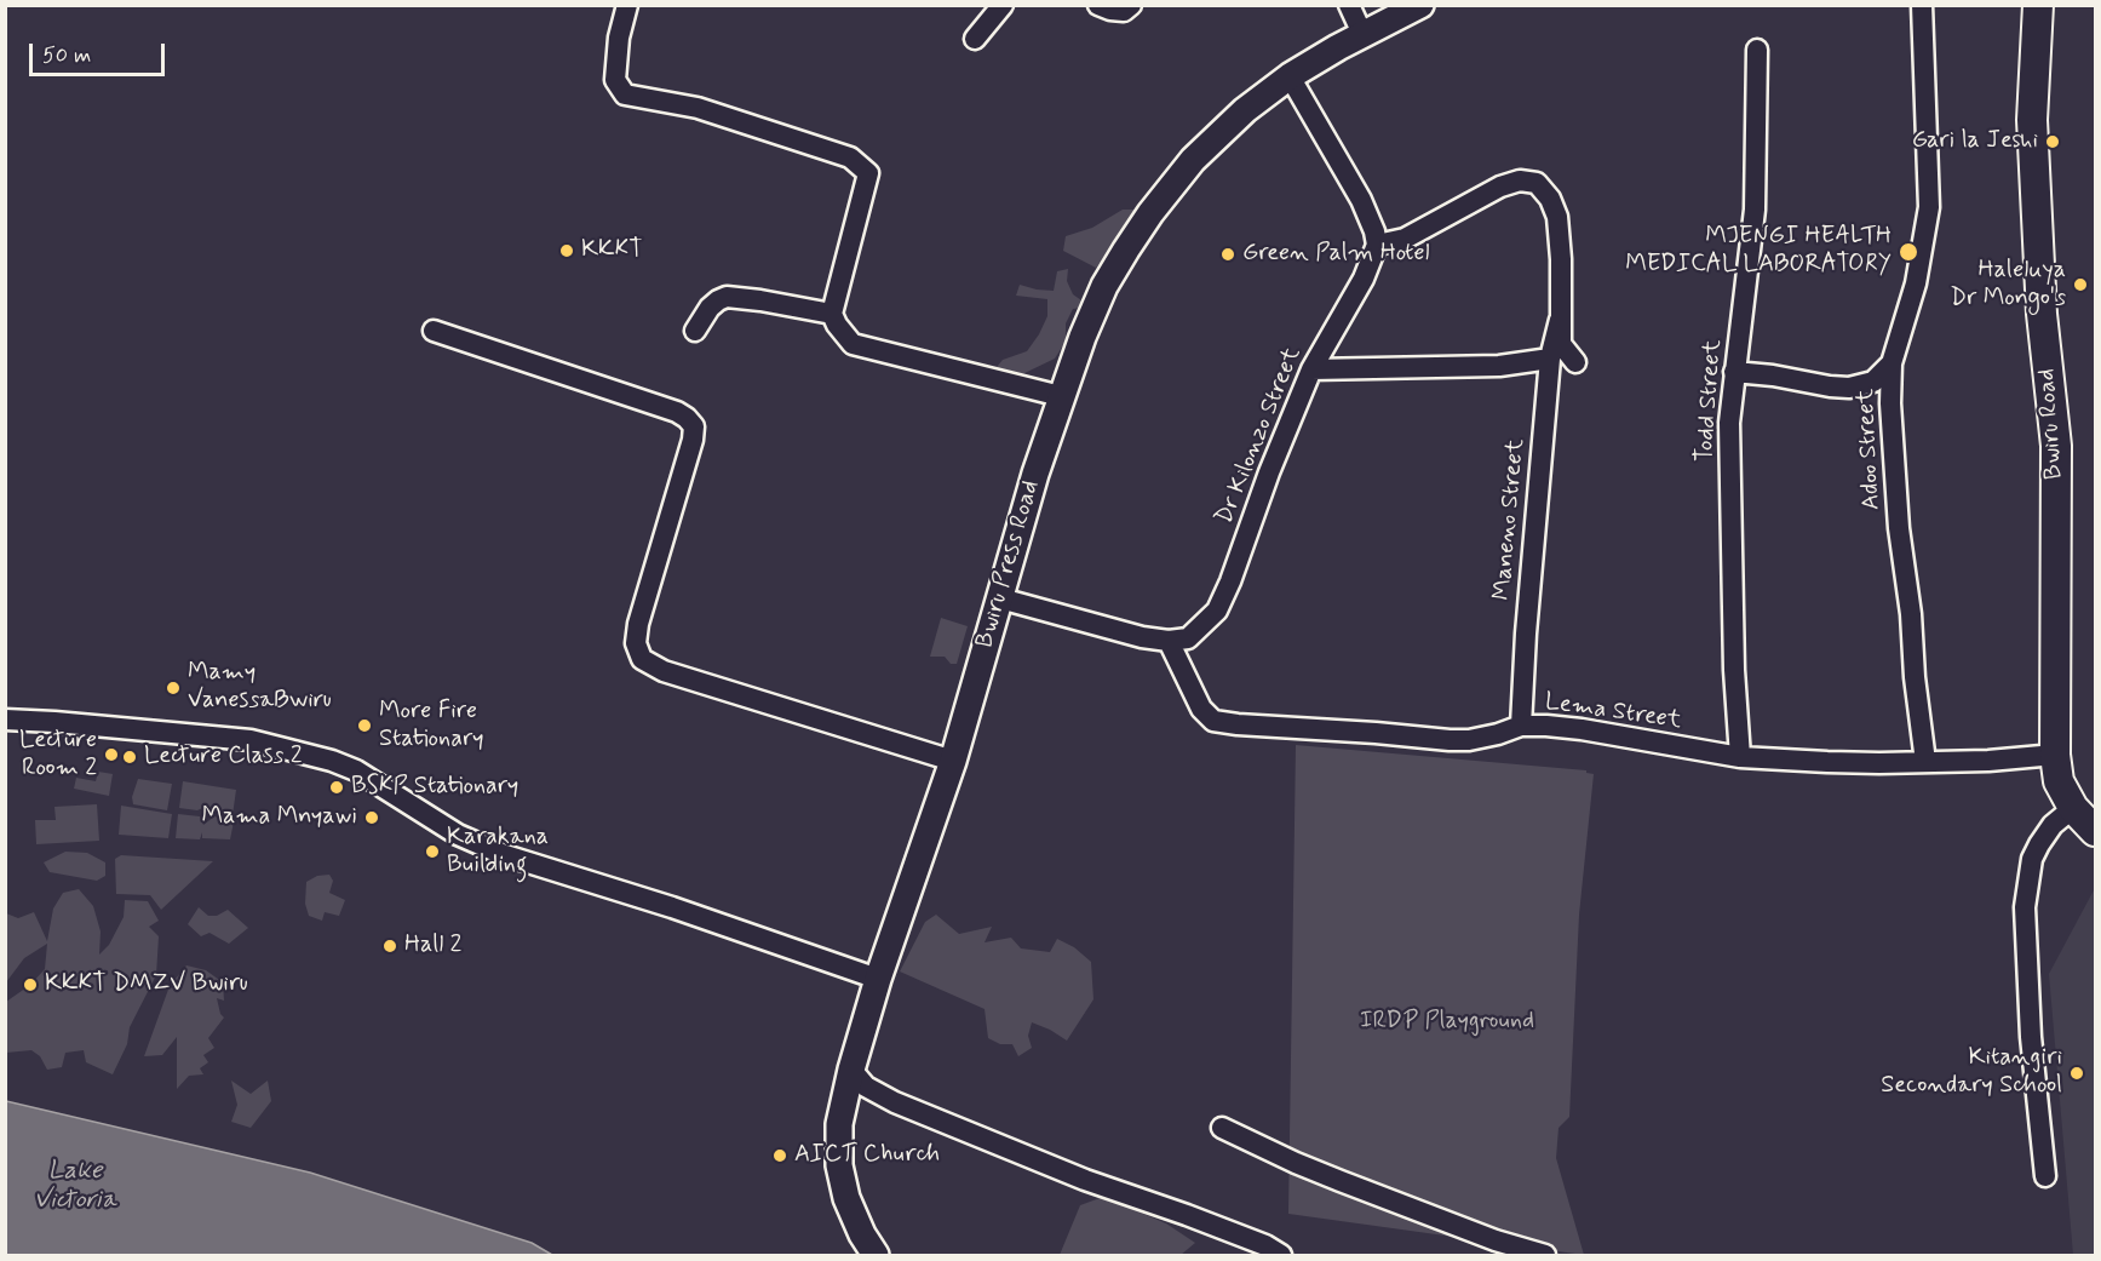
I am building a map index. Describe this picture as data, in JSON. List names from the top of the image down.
{
  "streets": {
    "main road": ["Bwiru Road"],
    "street": [
      "Todd Street",
      "Dr Kilonzo Street",
      "Adoo Street",
      "Maneno Street",
      "Bwiru Press Road",
      "Lema Street"
    ]
  },
  "crossings": [
    ["Todd Street", "Lema Street"],
    ["Bwiru Road", "Lema Street"],
    ["Dr Kilonzo Street", "Lema Street"],
    ["Adoo Street", "Lema Street"],
    ["Maneno Street", "Lema Street"]
  ],
  "water": ["Lake Victoria"],
  "parks": ["IRDP Playground"],
  "places": [
    "Gari la Jeshi",
    "KKKT",
    "MJENGI HEALTH MEDICAL LABORATORY",
    "Green Palm Hotel",
    "Haleluya Dr Mongo's",
    "Mamy VanessaBwiru",
    "More Fire Stationary",
    "Lecture Room 2",
    "Lecture Class 2",
    "BSKP Stationary",
    "Mama Mnyawi",
    "Karakana Building",
    "Hall 2",
    "KKKT DMZV Bwiru",
    "Kitangiri Secondary School",
    "AICT Church"
  ],
  "scale_bar": "50 m"
}
